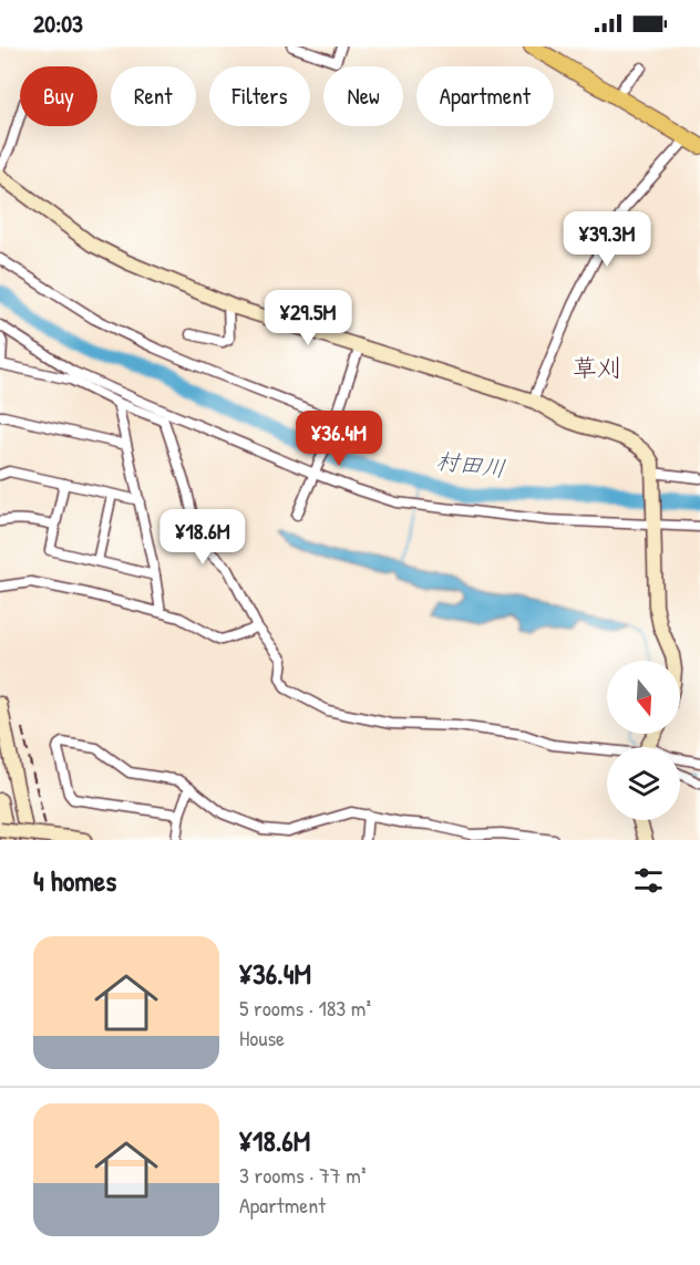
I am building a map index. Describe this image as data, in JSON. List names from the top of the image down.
{
  "districts": ["草刈"],
  "water": ["村田川"],
  "north": "bottom",
  "page": {
    "status": "20:03",
    "chip": [
      "Buy",
      "Rent",
      "Filters",
      "New",
      "Apartment"
    ],
    "price": [
      "¥39.3M",
      "¥29.5M",
      "¥36.4M",
      "¥18.6M"
    ],
    "heading": "4 homes",
    "list": [
      {
        "name": "¥36.4M",
        "note": "5 rooms · 183 m² · House"
      },
      {
        "name": "¥18.6M",
        "note": "3 rooms · 77 m² · Apartment"
      }
    ]
  }
}
